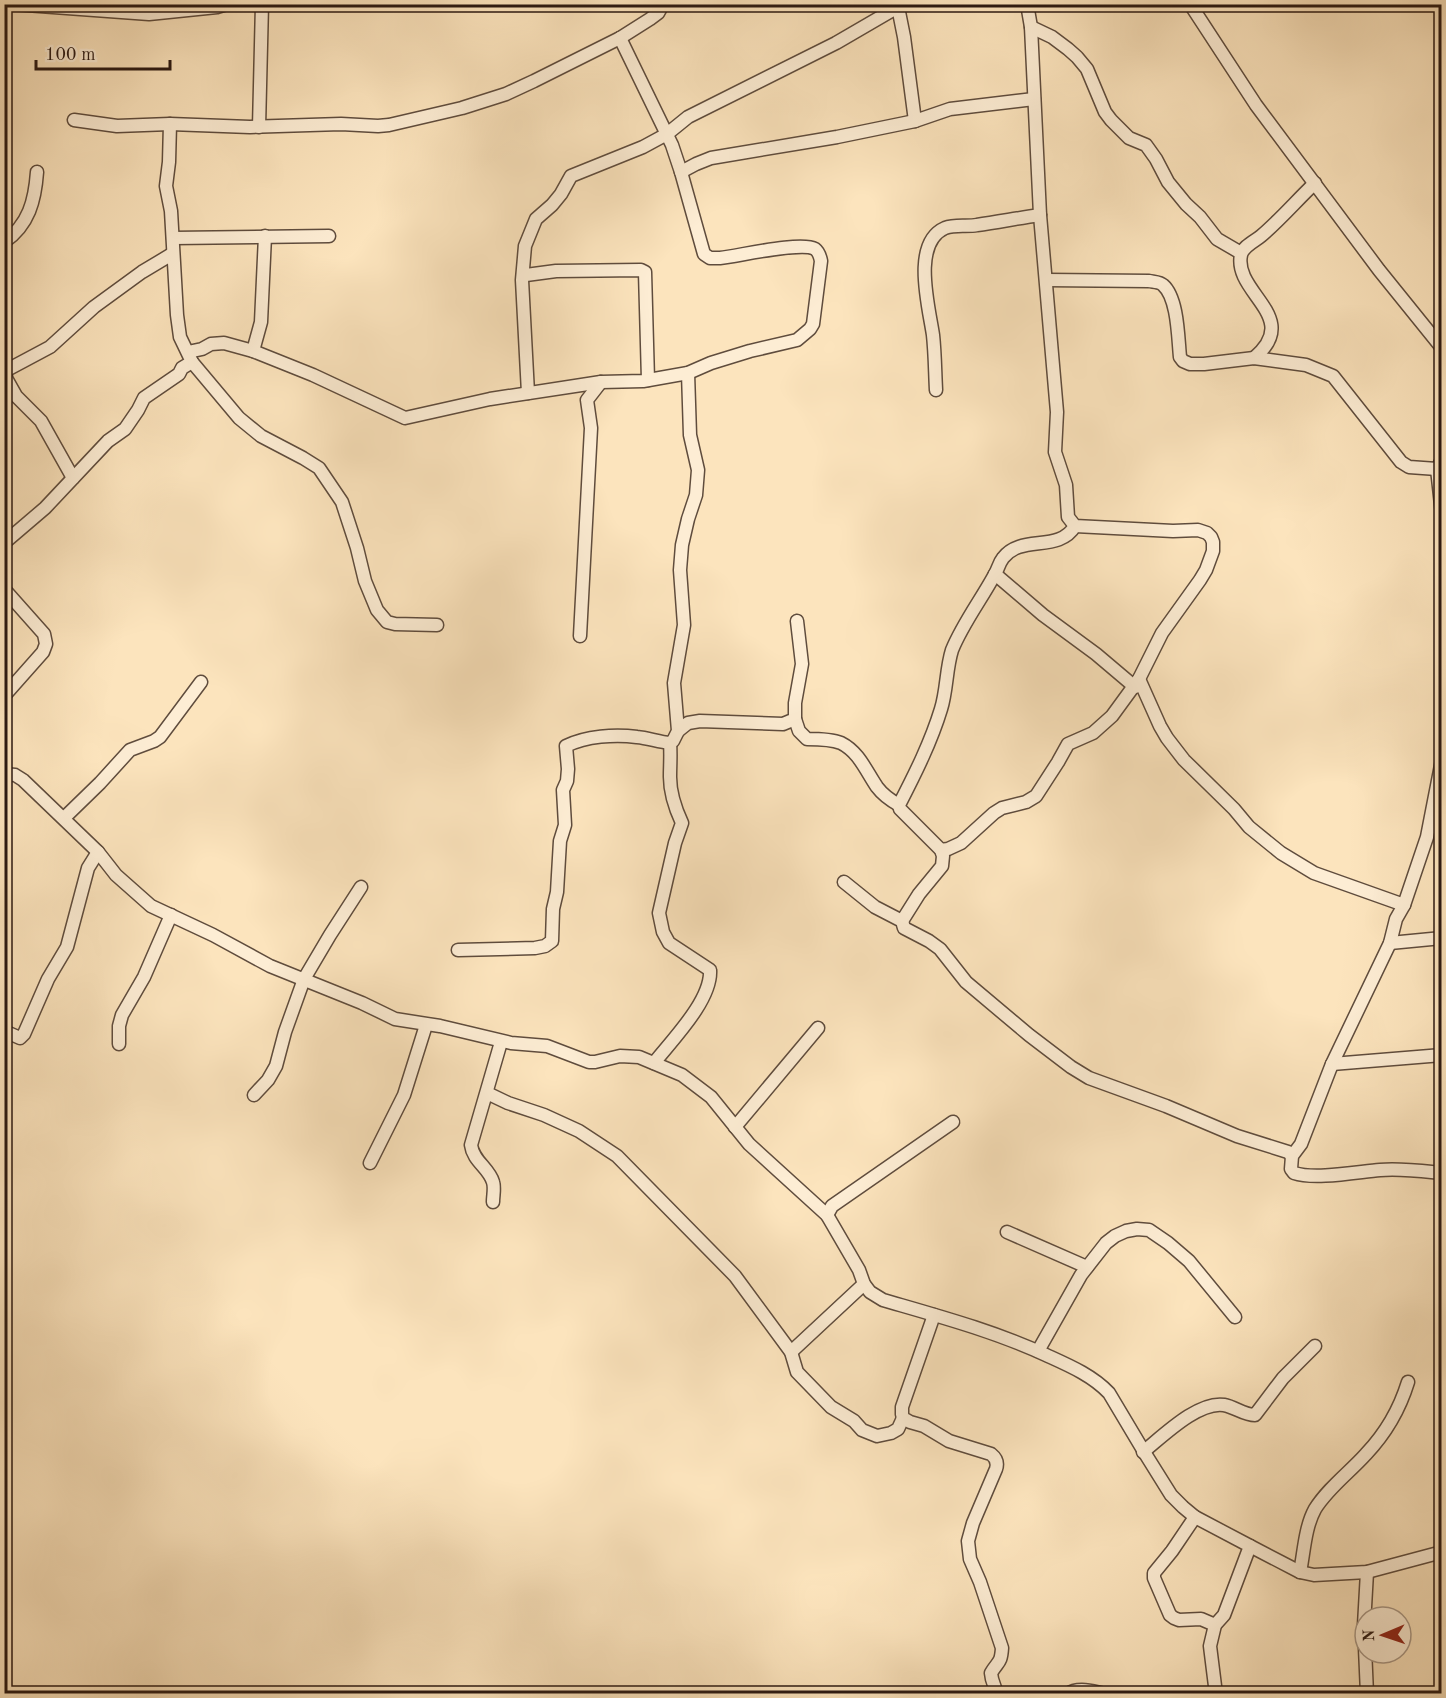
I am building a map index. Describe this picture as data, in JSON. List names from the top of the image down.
{
  "scale_bar": "100 m",
  "north": "left"
}
